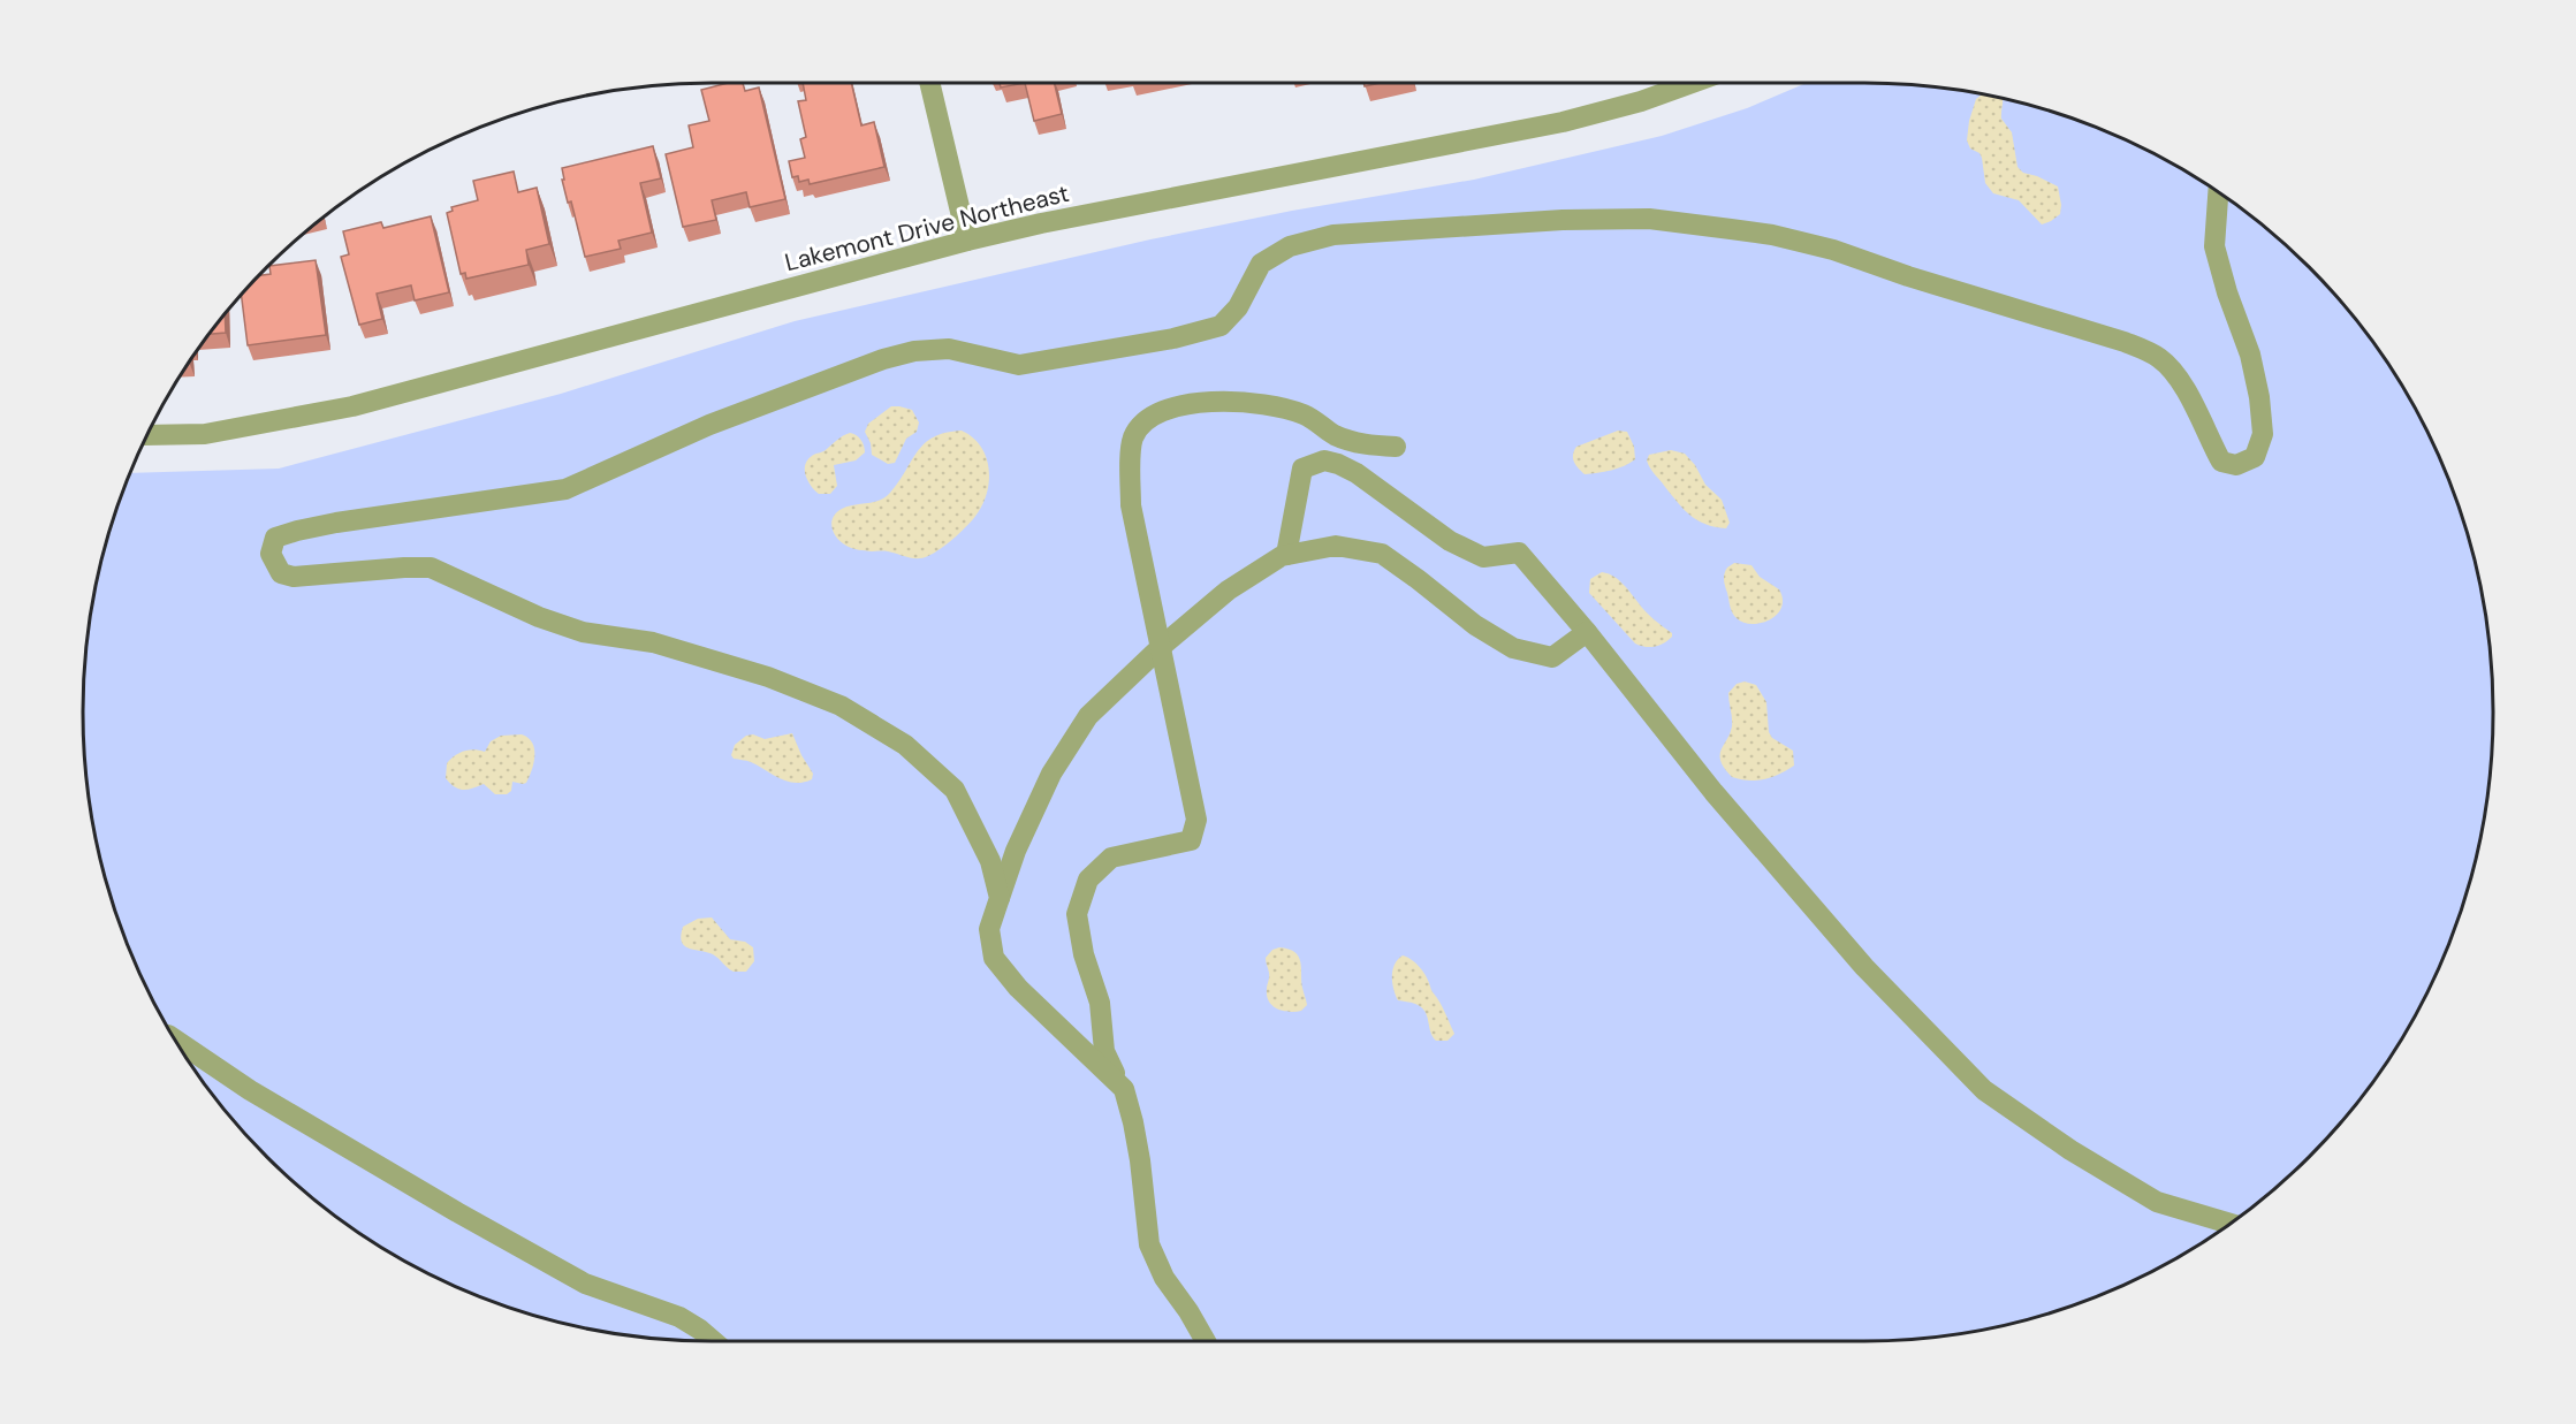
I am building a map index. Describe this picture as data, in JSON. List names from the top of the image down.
{
  "streets": {
    "street": ["Lakemont Drive Northeast"]
  }
}
